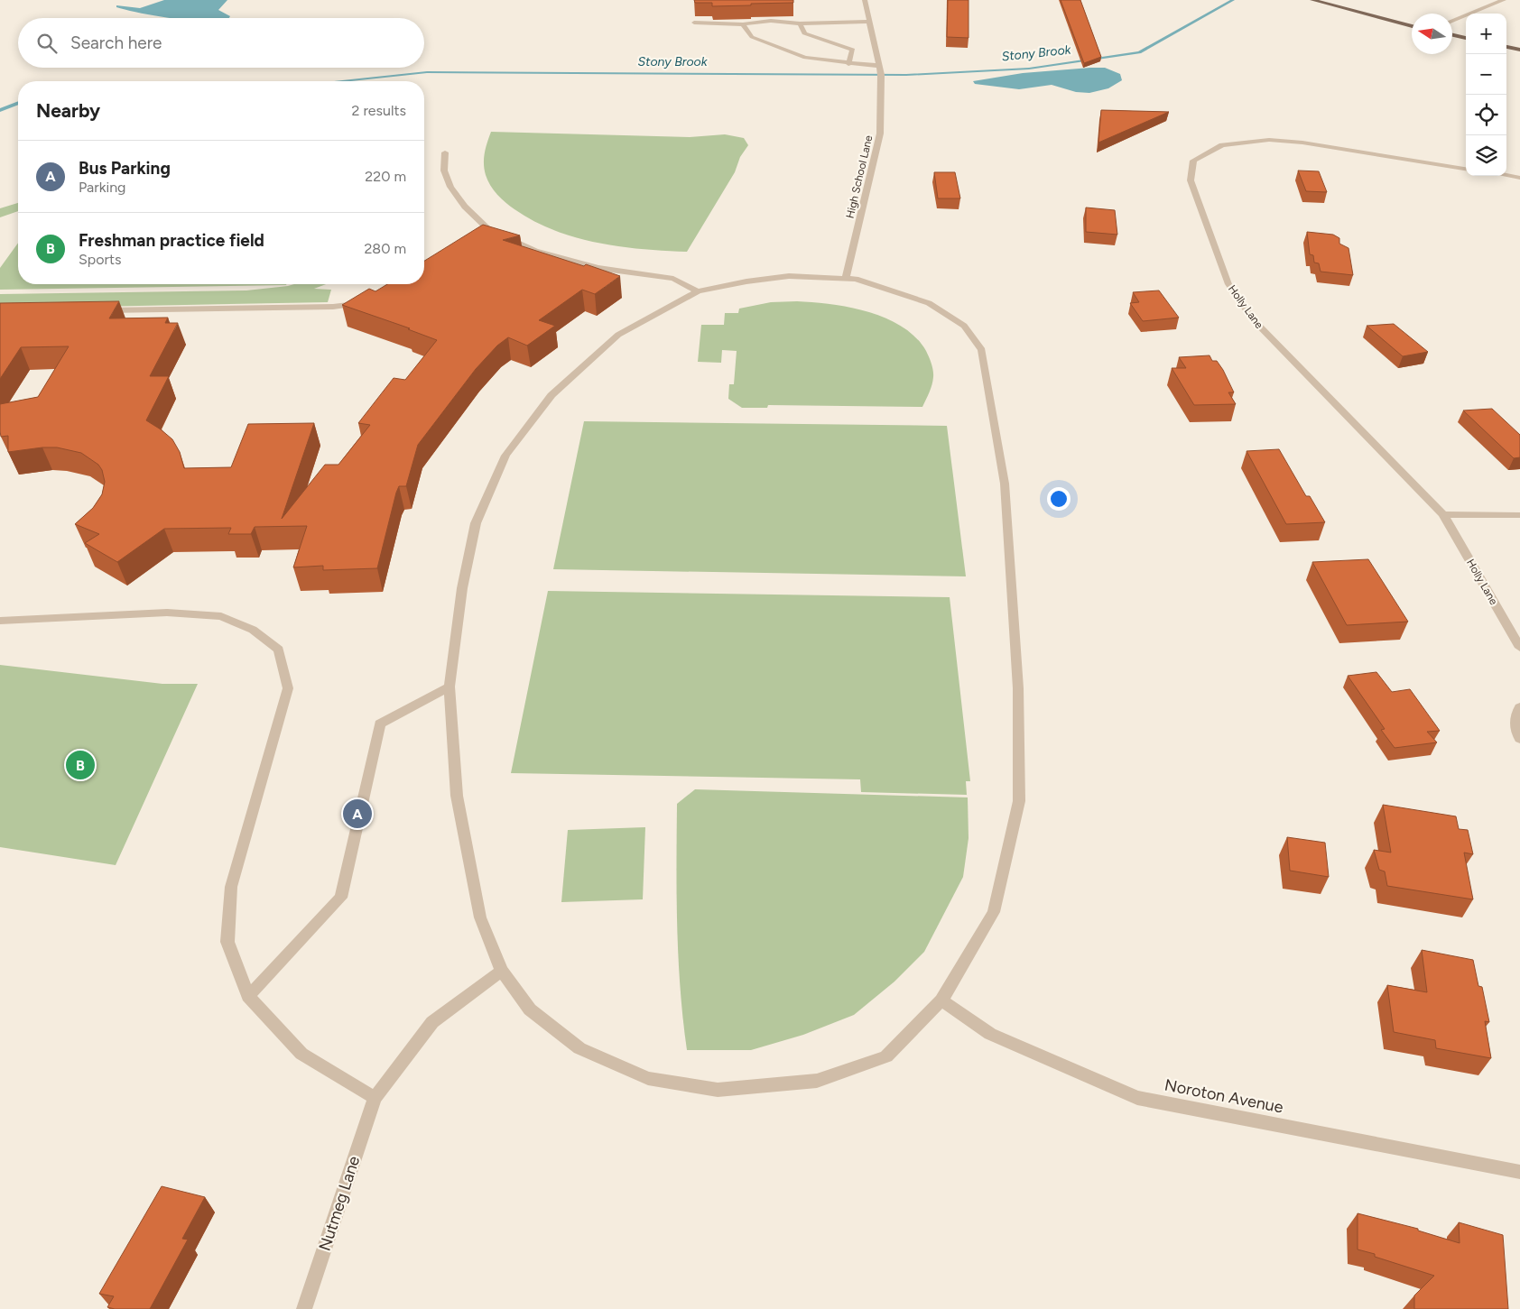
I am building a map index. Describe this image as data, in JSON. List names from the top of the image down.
{
  "streets": {
    "street": [
      "High School Lane",
      "Holly Lane",
      "Noroton Avenue",
      "Nutmeg Lane"
    ]
  },
  "water": ["Stony Brook"],
  "north": "left",
  "page": {
    "map_buttons": ["+", "−"],
    "search": "Search here",
    "heading": ["Nearby", "2 results"],
    "list": [
      {
        "mark": "A",
        "name": "Bus Parking",
        "note": "Parking",
        "value": "220 m"
      },
      {
        "mark": "B",
        "name": "Freshman practice field",
        "note": "Sports",
        "value": "280 m"
      }
    ],
    "pins": ["B", "A"]
  }
}
